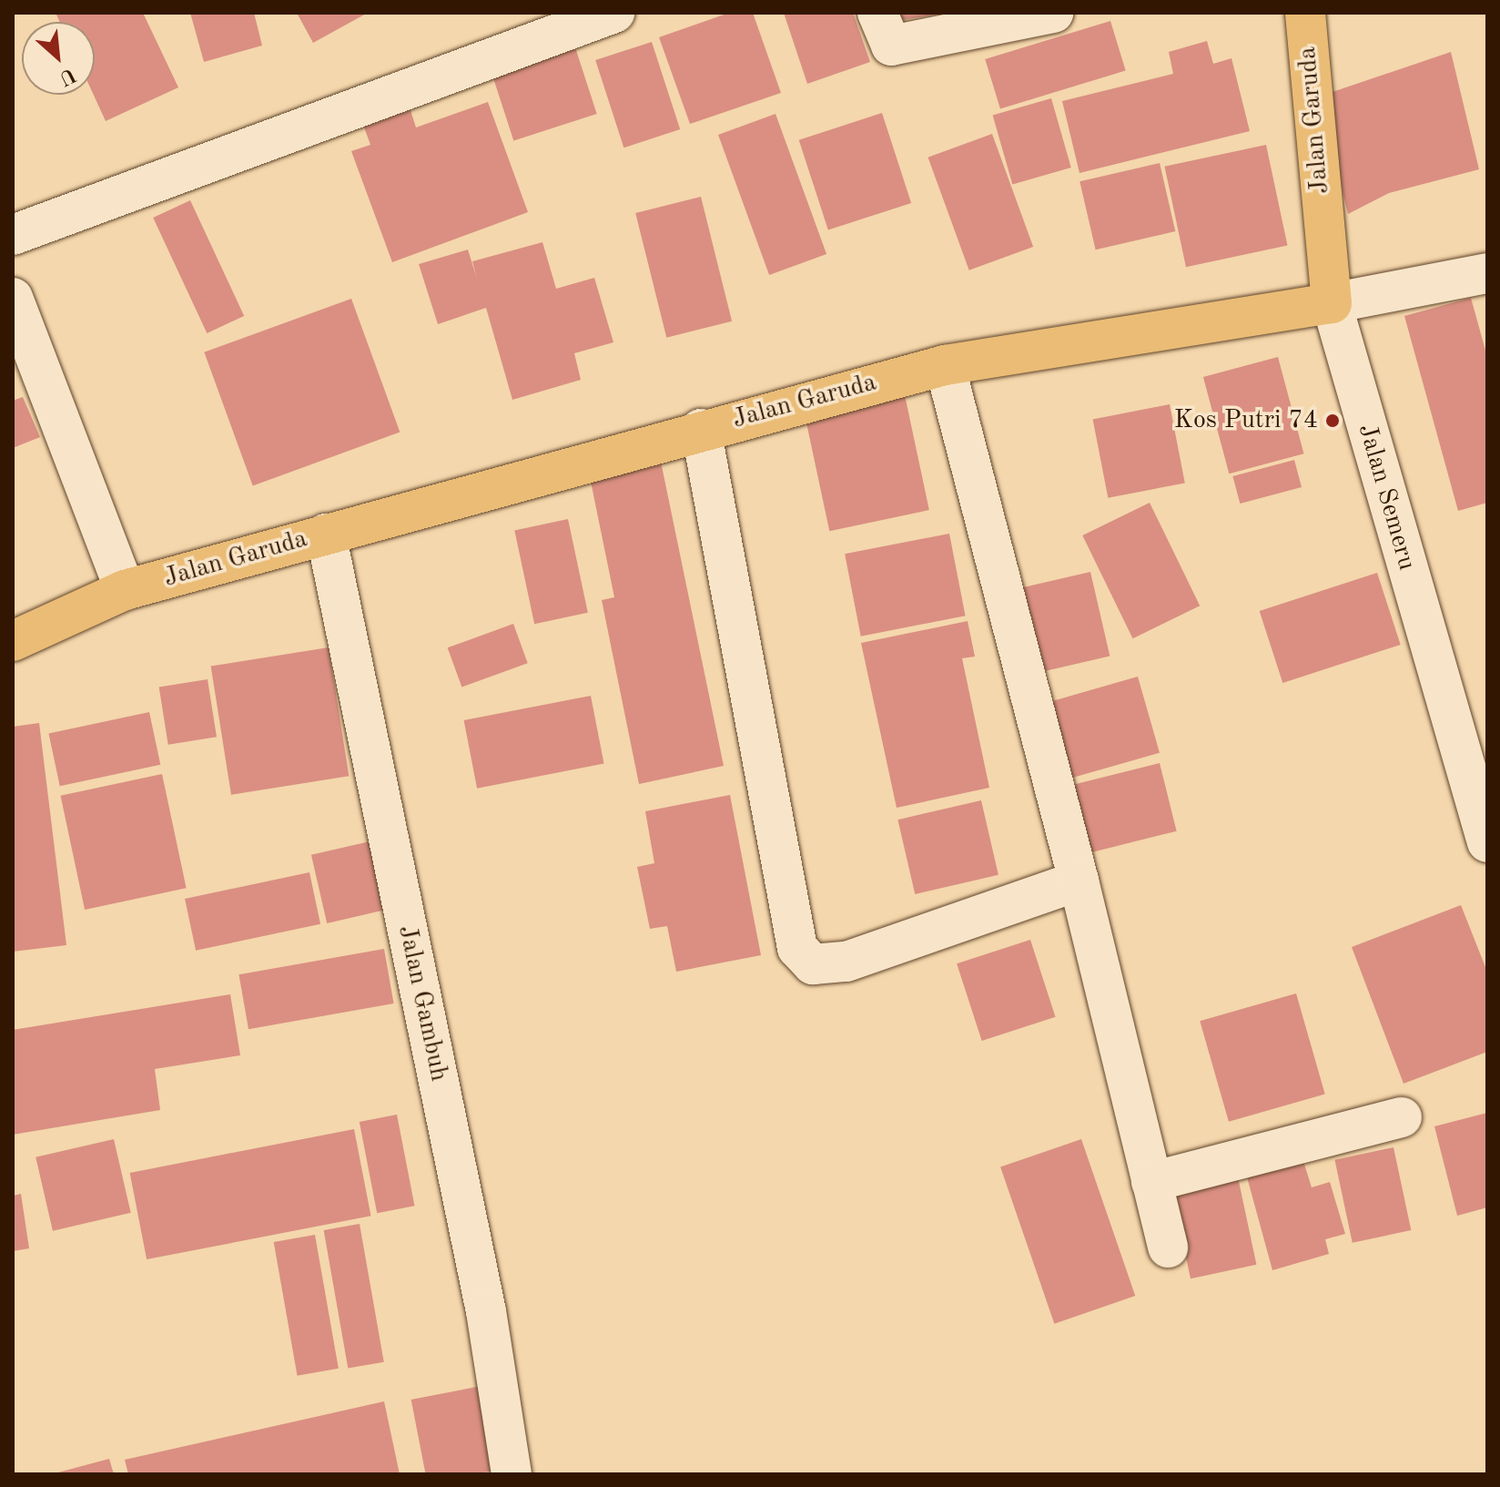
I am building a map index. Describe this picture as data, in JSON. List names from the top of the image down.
{
  "streets": {
    "main road": ["Jalan Garuda"],
    "street": ["Jalan Semeru", "Jalan Gambuh"]
  },
  "crossings": [
    ["Jalan Garuda", "Jalan Semeru"],
    ["Jalan Garuda", "Jalan Gambuh"]
  ],
  "places": ["Kos Putri 74"],
  "north": "bottom right"
}
